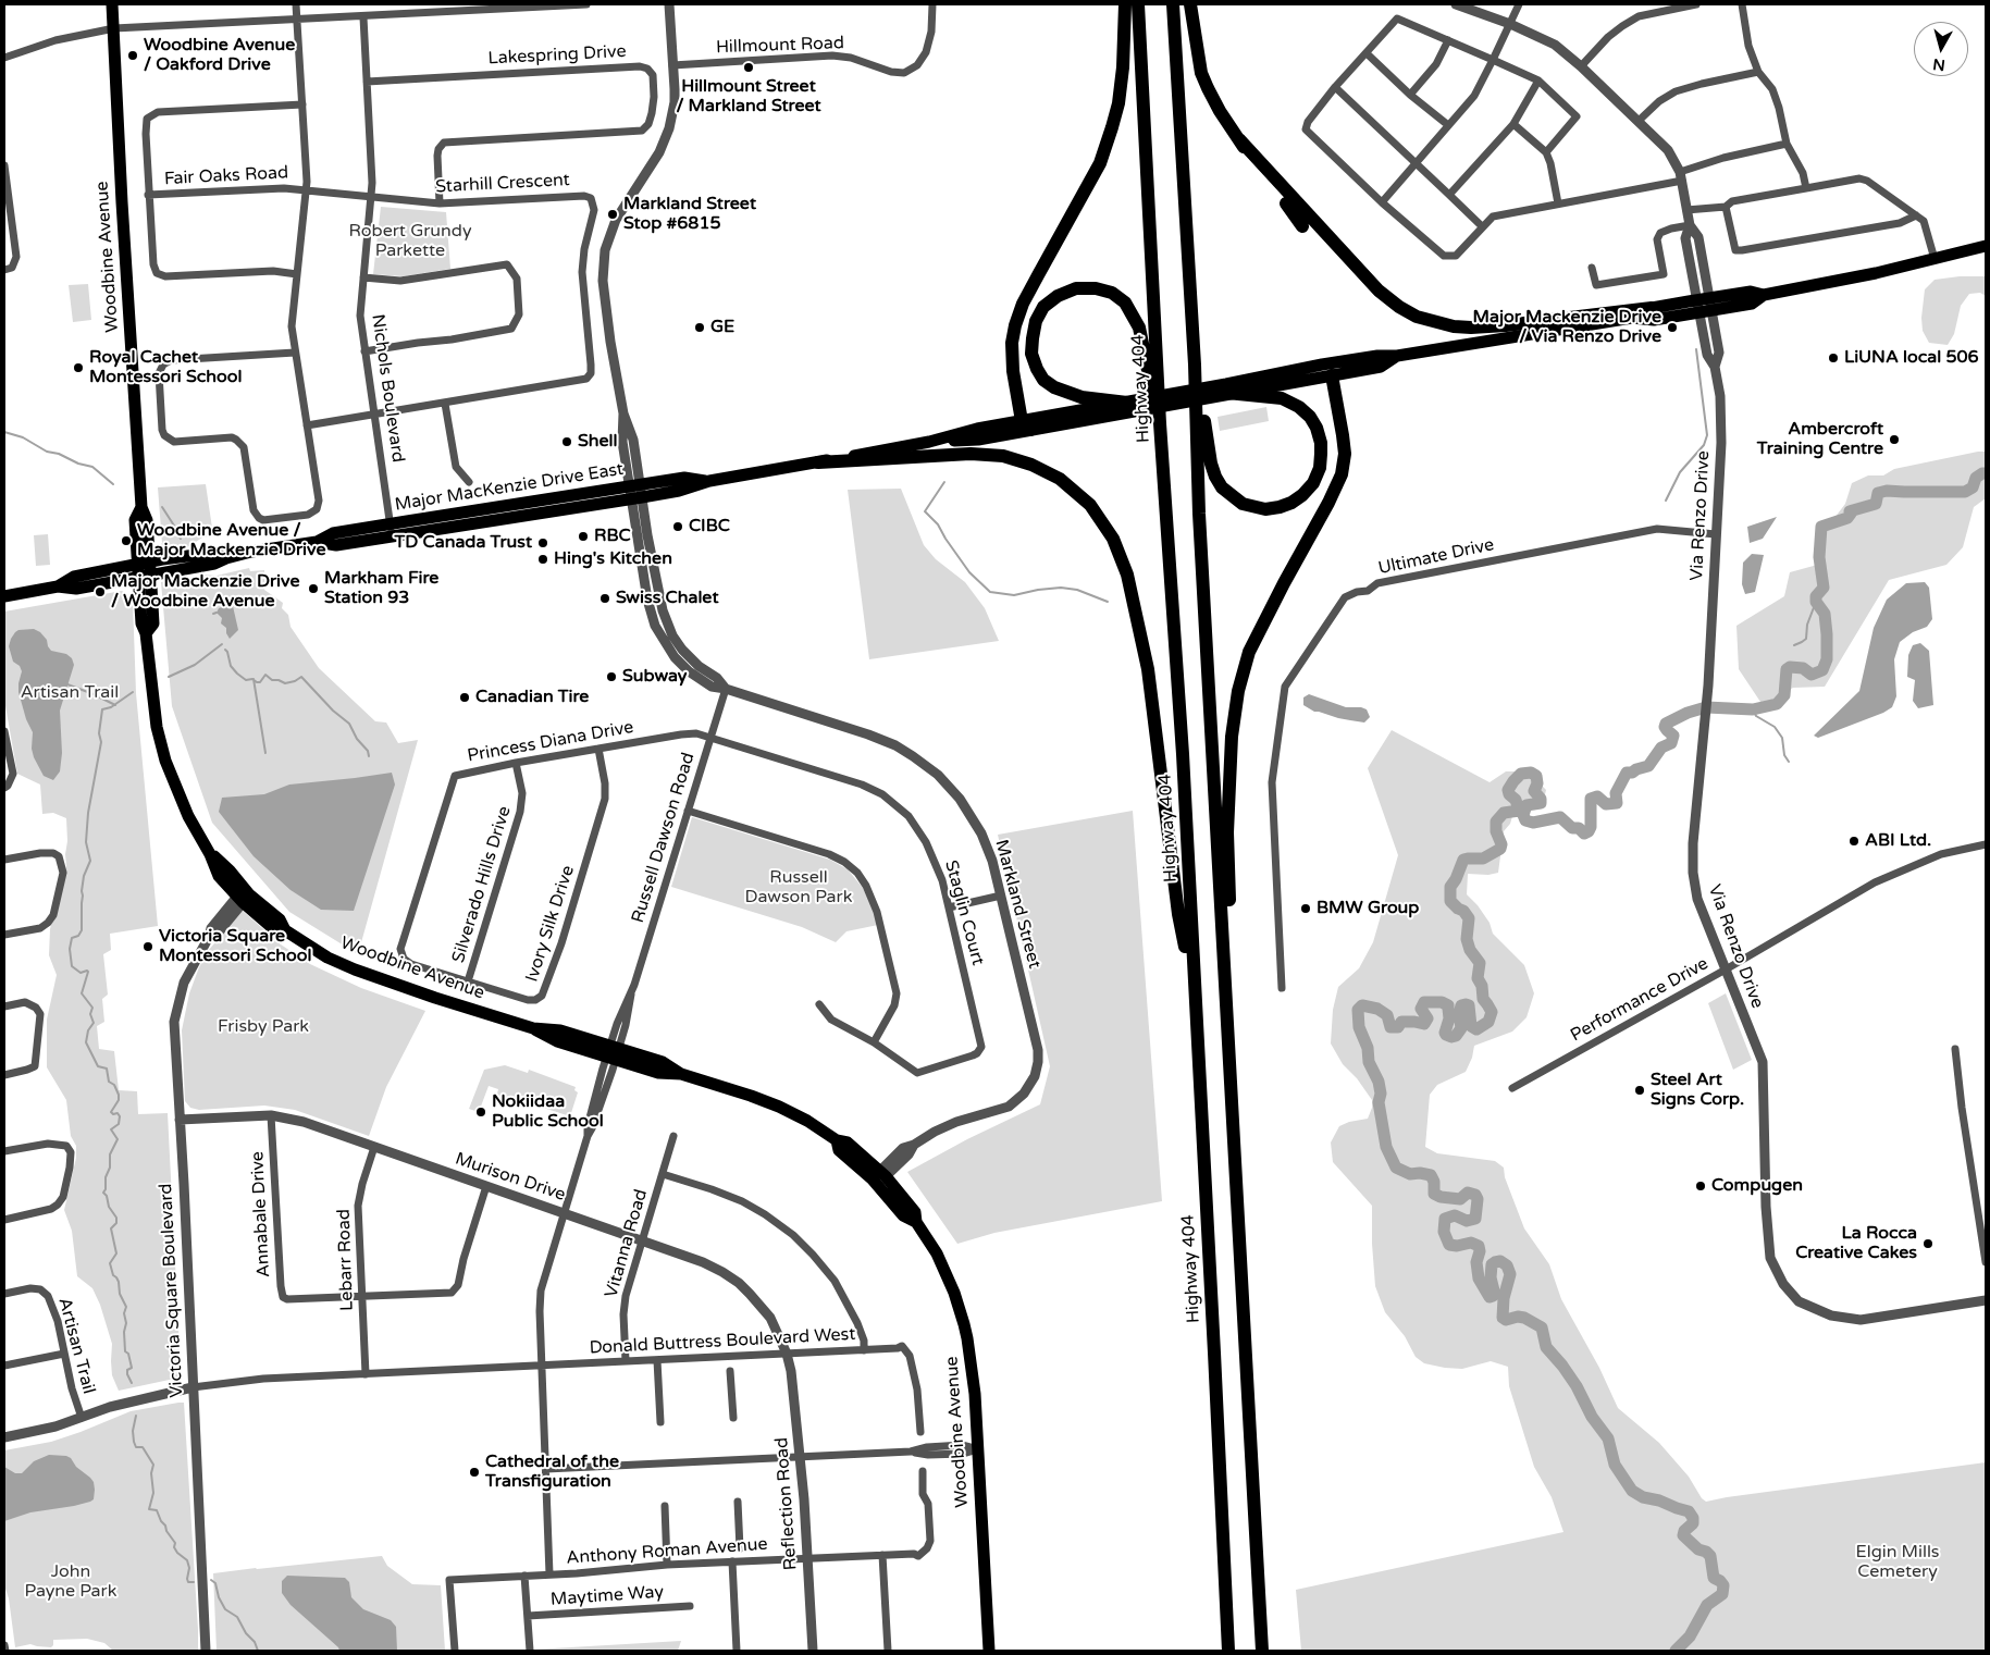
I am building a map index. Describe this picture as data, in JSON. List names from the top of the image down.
{
  "streets": {
    "highway": ["Highway 404"],
    "main road": ["Woodbine Avenue", "Major MacKenzie Drive East"],
    "street": [
      "Hillmount Road",
      "Lakespring Drive",
      "Fair Oaks Road",
      "Starhill Crescent",
      "Nichols Boulevard",
      "Via Renzo Drive",
      "Ultimate Drive",
      "Princess Diana Drive",
      "Russell Dawson Road",
      "Silverado Hills Drive",
      "Markland Street",
      "Staglin Court",
      "Ivory Silk Drive",
      "Performance Drive",
      "Murison Drive",
      "Annabale Drive",
      "Vitanna Road",
      "Lebarr Road",
      "Victoria Square Boulevard",
      "Donald Buttress Boulevard West",
      "Artisan Trail",
      "Reflection Road",
      "Anthony Roman Avenue",
      "Maytime Way"
    ]
  },
  "crossings": [
    ["Hillmount Road", "Markland Street"],
    ["Lakespring Drive", "Starhill Crescent"],
    ["Lakespring Drive", "Nichols Boulevard"],
    ["Fair Oaks Road", "Starhill Crescent"],
    ["Starhill Crescent", "Nichols Boulevard"],
    ["Woodbine Avenue", "Major MacKenzie Drive East"],
    ["Woodbine Avenue", "Russell Dawson Road"],
    ["Woodbine Avenue", "Markland Street"],
    ["Woodbine Avenue", "Victoria Square Boulevard"],
    ["Nichols Boulevard", "Major MacKenzie Drive East"],
    ["Major MacKenzie Drive East", "Via Renzo Drive"],
    ["Major MacKenzie Drive East", "Markland Street"],
    ["Via Renzo Drive", "Ultimate Drive"],
    ["Via Renzo Drive", "Performance Drive"],
    ["Princess Diana Drive", "Russell Dawson Road"],
    ["Princess Diana Drive", "Silverado Hills Drive"],
    ["Princess Diana Drive", "Staglin Court"],
    ["Princess Diana Drive", "Ivory Silk Drive"],
    ["Russell Dawson Road", "Markland Street"],
    ["Russell Dawson Road", "Staglin Court"],
    ["Russell Dawson Road", "Murison Drive"],
    ["Russell Dawson Road", "Donald Buttress Boulevard West"],
    ["Russell Dawson Road", "Anthony Roman Avenue"],
    ["Silverado Hills Drive", "Ivory Silk Drive"],
    ["Murison Drive", "Annabale Drive"],
    ["Murison Drive", "Vitanna Road"],
    ["Murison Drive", "Lebarr Road"],
    ["Murison Drive", "Victoria Square Boulevard"],
    ["Murison Drive", "Donald Buttress Boulevard West"],
    ["Murison Drive", "Reflection Road"],
    ["Annabale Drive", "Lebarr Road"],
    ["Vitanna Road", "Donald Buttress Boulevard West"],
    ["Lebarr Road", "Donald Buttress Boulevard West"],
    ["Victoria Square Boulevard", "Donald Buttress Boulevard West"],
    ["Donald Buttress Boulevard West", "Reflection Road"],
    ["Reflection Road", "Anthony Roman Avenue"]
  ],
  "parks": [
    "Robert Grundy Parkette",
    "Artisan Trail",
    "Russell Dawson Park",
    "Frisby Park",
    "Elgin Mills Cemetery",
    "John Payne Park"
  ],
  "places": [
    "Woodbine Avenue / Oakford Drive",
    "Hillmount Street / Markland Street",
    "Markland Street Stop #6815",
    "GE",
    "Major Mackenzie Drive / Via Renzo Drive",
    "LiUNA local 506",
    "Royal Cachet Montessori School",
    "Ambercroft Training Centre",
    "Shell",
    "CIBC",
    "RBC",
    "Woodbine Avenue / Major Mackenzie Drive",
    "TD Canada Trust",
    "Hing's Kitchen",
    "Markham Fire Station 93",
    "Major Mackenzie Drive / Woodbine Avenue",
    "Swiss Chalet",
    "Subway",
    "Canadian Tire",
    "ABI Ltd.",
    "BMW Group",
    "Victoria Square Montessori School",
    "Steel Art Signs Corp.",
    "Nokiidaa Public School",
    "Compugen",
    "La Rocca Creative Cakes",
    "Cathedral of the Transfiguration"
  ],
  "north": "bottom"
}
